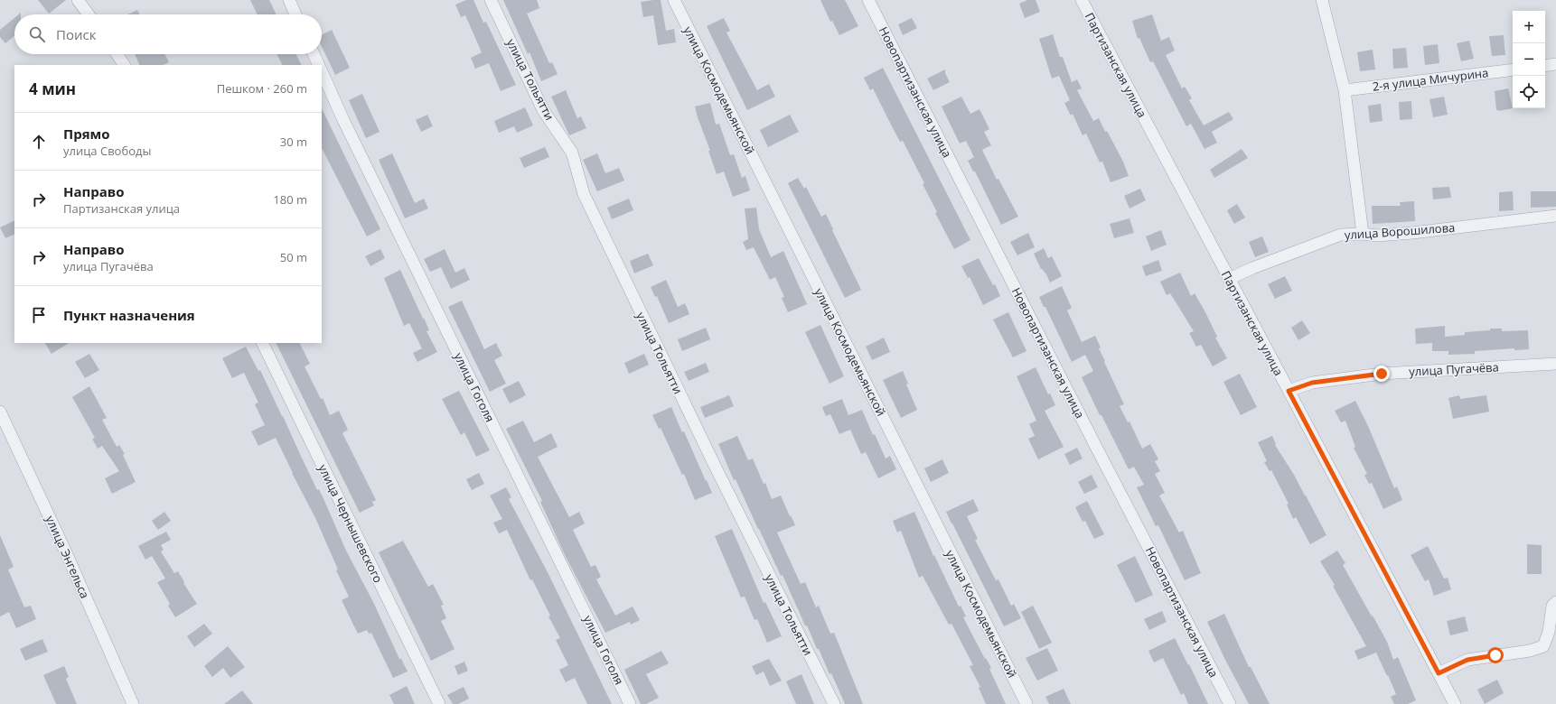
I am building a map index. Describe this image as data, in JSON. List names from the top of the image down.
{
  "streets": {
    "street": [
      "Партизанская улица",
      "улица Тольятти",
      "2-я улица Мичурина",
      "улица Космодемьянской",
      "Новопартизанская улица",
      "улица Ворошилова",
      "улица Пугачёва",
      "улица Гоголя",
      "улица Чернышевского",
      "улица Энгельса"
    ]
  },
  "crossings": [
    ["Партизанская улица", "улица Ворошилова"],
    ["Партизанская улица", "улица Пугачёва"]
  ],
  "page": {
    "map_buttons": ["+", "−"],
    "search": "Поиск",
    "heading": ["4 мин", "Пешком · 260 m"],
    "list": [
      ["Прямо", "улица Свободы", "30 m"],
      ["Направо", "Партизанская улица", "180 m"],
      ["Направо", "улица Пугачёва", "50 m"],
      "Пункт назначения"
    ]
  }
}
